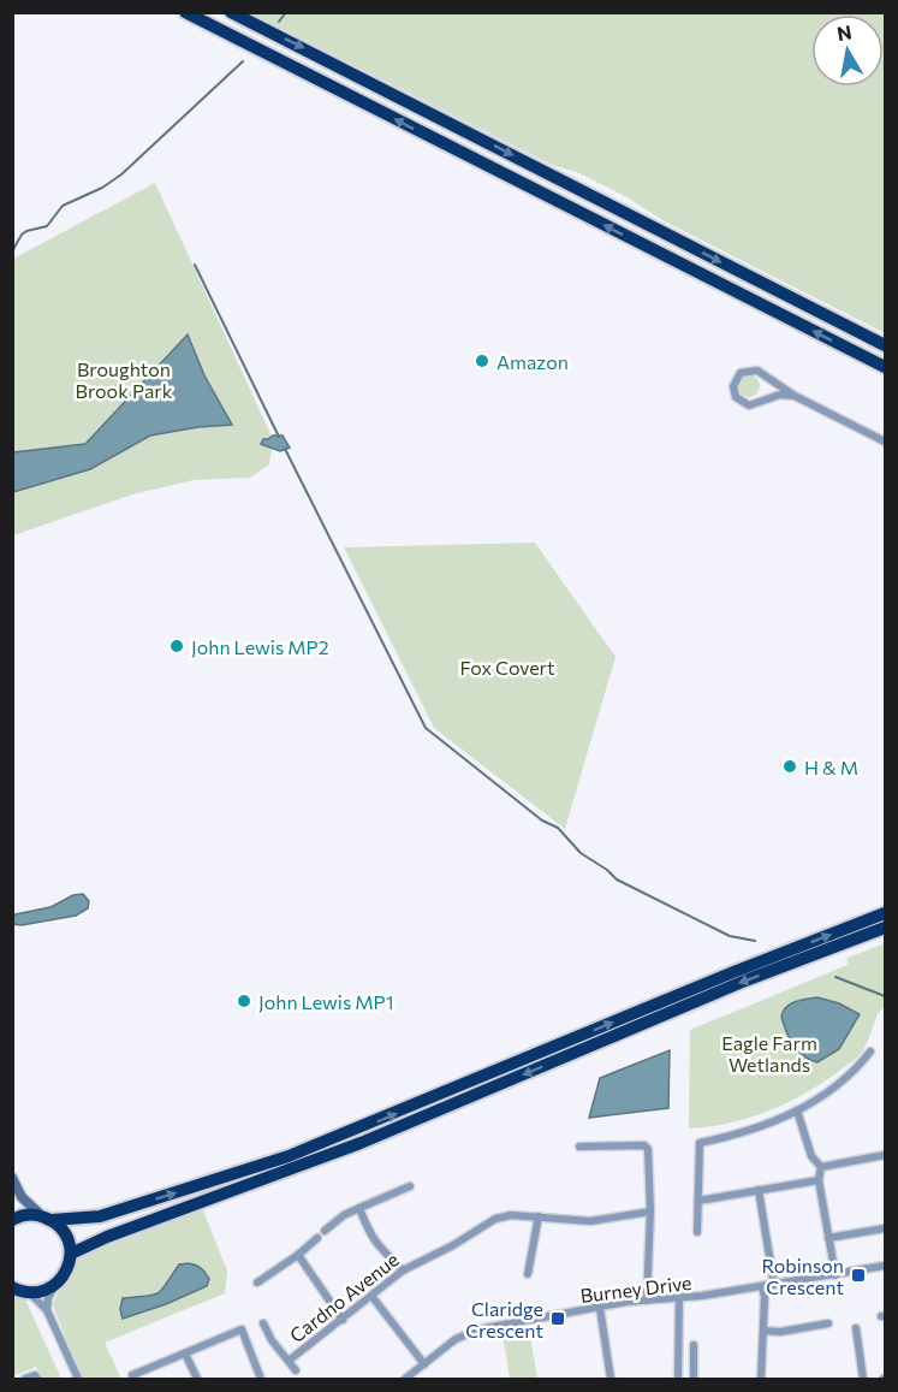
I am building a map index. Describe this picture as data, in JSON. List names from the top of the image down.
{
  "streets": {
    "street": ["Burney Drive", "Cardno Avenue"]
  },
  "parks": ["Broughton Brook Park", "Fox Covert", "Eagle Farm Wetlands"],
  "places": {
    "other": [
      "Amazon",
      "John Lewis MP2",
      "H & M",
      "John Lewis MP1"
    ],
    "transit": ["Robinson Crescent", "Claridge Crescent"]
  },
  "north": "top"
}
